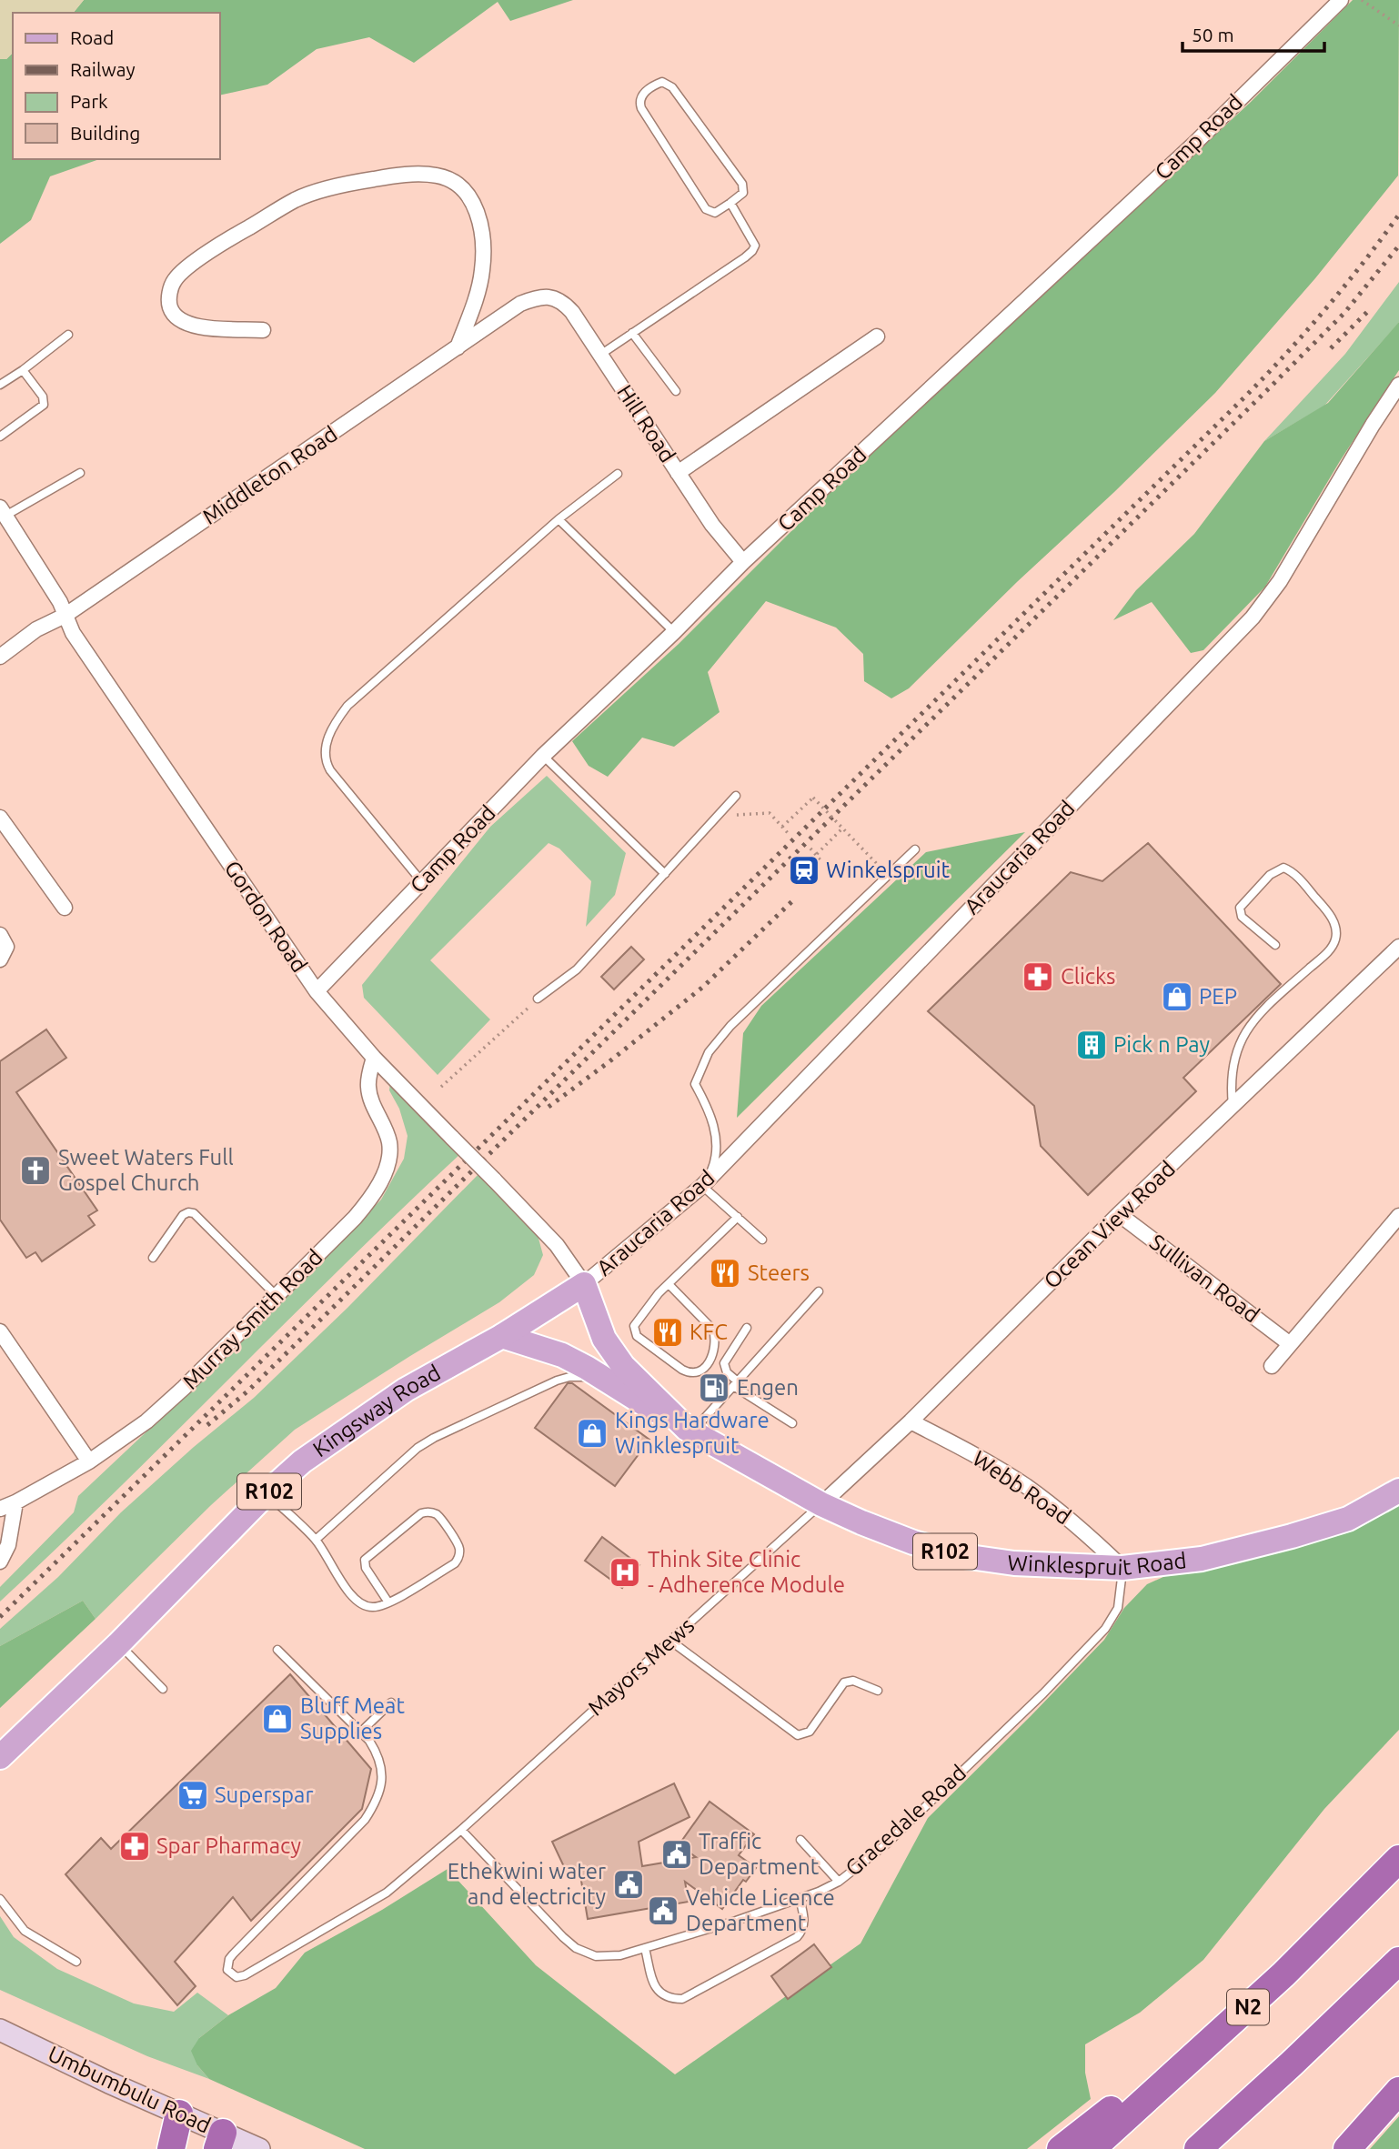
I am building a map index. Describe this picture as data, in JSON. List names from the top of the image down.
{
  "streets": {
    "highway": ["N2"],
    "main road": [
      "Kingsway Road",
      "R102",
      "Winklespruit Road",
      "Umbumbulu Road"
    ],
    "street": [
      "Camp Road",
      "Hill Road",
      "Middleton Road",
      "Araucaria Road",
      "Gordon Road",
      "Ocean View Road",
      "Sullivan Road",
      "Murray Smith Road",
      "Webb Road"
    ],
    "lane": ["Mayors Mews", "Gracedale Road"]
  },
  "crossings": [
    ["Camp Road", "Hill Road"],
    ["Camp Road", "Gordon Road"],
    ["Hill Road", "Middleton Road"],
    ["Middleton Road", "Gordon Road"],
    ["Araucaria Road", "Gordon Road"],
    ["Araucaria Road", "Kingsway Road"],
    ["Araucaria Road", "Winklespruit Road"],
    ["Gordon Road", "Murray Smith Road"],
    ["Gordon Road", "Kingsway Road"],
    ["Gordon Road", "Winklespruit Road"],
    ["Ocean View Road", "Sullivan Road"],
    ["Ocean View Road", "Webb Road"],
    ["Ocean View Road", "Winklespruit Road"],
    ["Ocean View Road", "Mayors Mews"],
    ["Kingsway Road", "Winklespruit Road"],
    ["Webb Road", "Winklespruit Road"],
    ["Webb Road", "Gracedale Road"],
    ["Winklespruit Road", "Mayors Mews"],
    ["Winklespruit Road", "Gracedale Road"],
    ["Mayors Mews", "Gracedale Road"]
  ],
  "places": {
    "station": ["Winkelspruit"],
    "pharmacy": ["Clicks", "Spar Pharmacy"],
    "shop": ["PEP", "Kings Hardware Winklespruit", "Bluff Meat Supplies"],
    "building": ["Pick n Pay"],
    "church": ["Sweet Waters Full Gospel Church"],
    "restaurant": ["Steers", "KFC"],
    "fuel station": ["Engen"],
    "hospital": ["Think Site Clinic - Adherence Module"],
    "supermarket": ["Superspar"],
    "public building": ["Traffic Department", "Ethekwini water and electricity", "Vehicle Licence Department"]
  },
  "legend": [
    "Road",
    "Railway",
    "Park",
    "Building"
  ],
  "scale_bar": "50 m"
}
